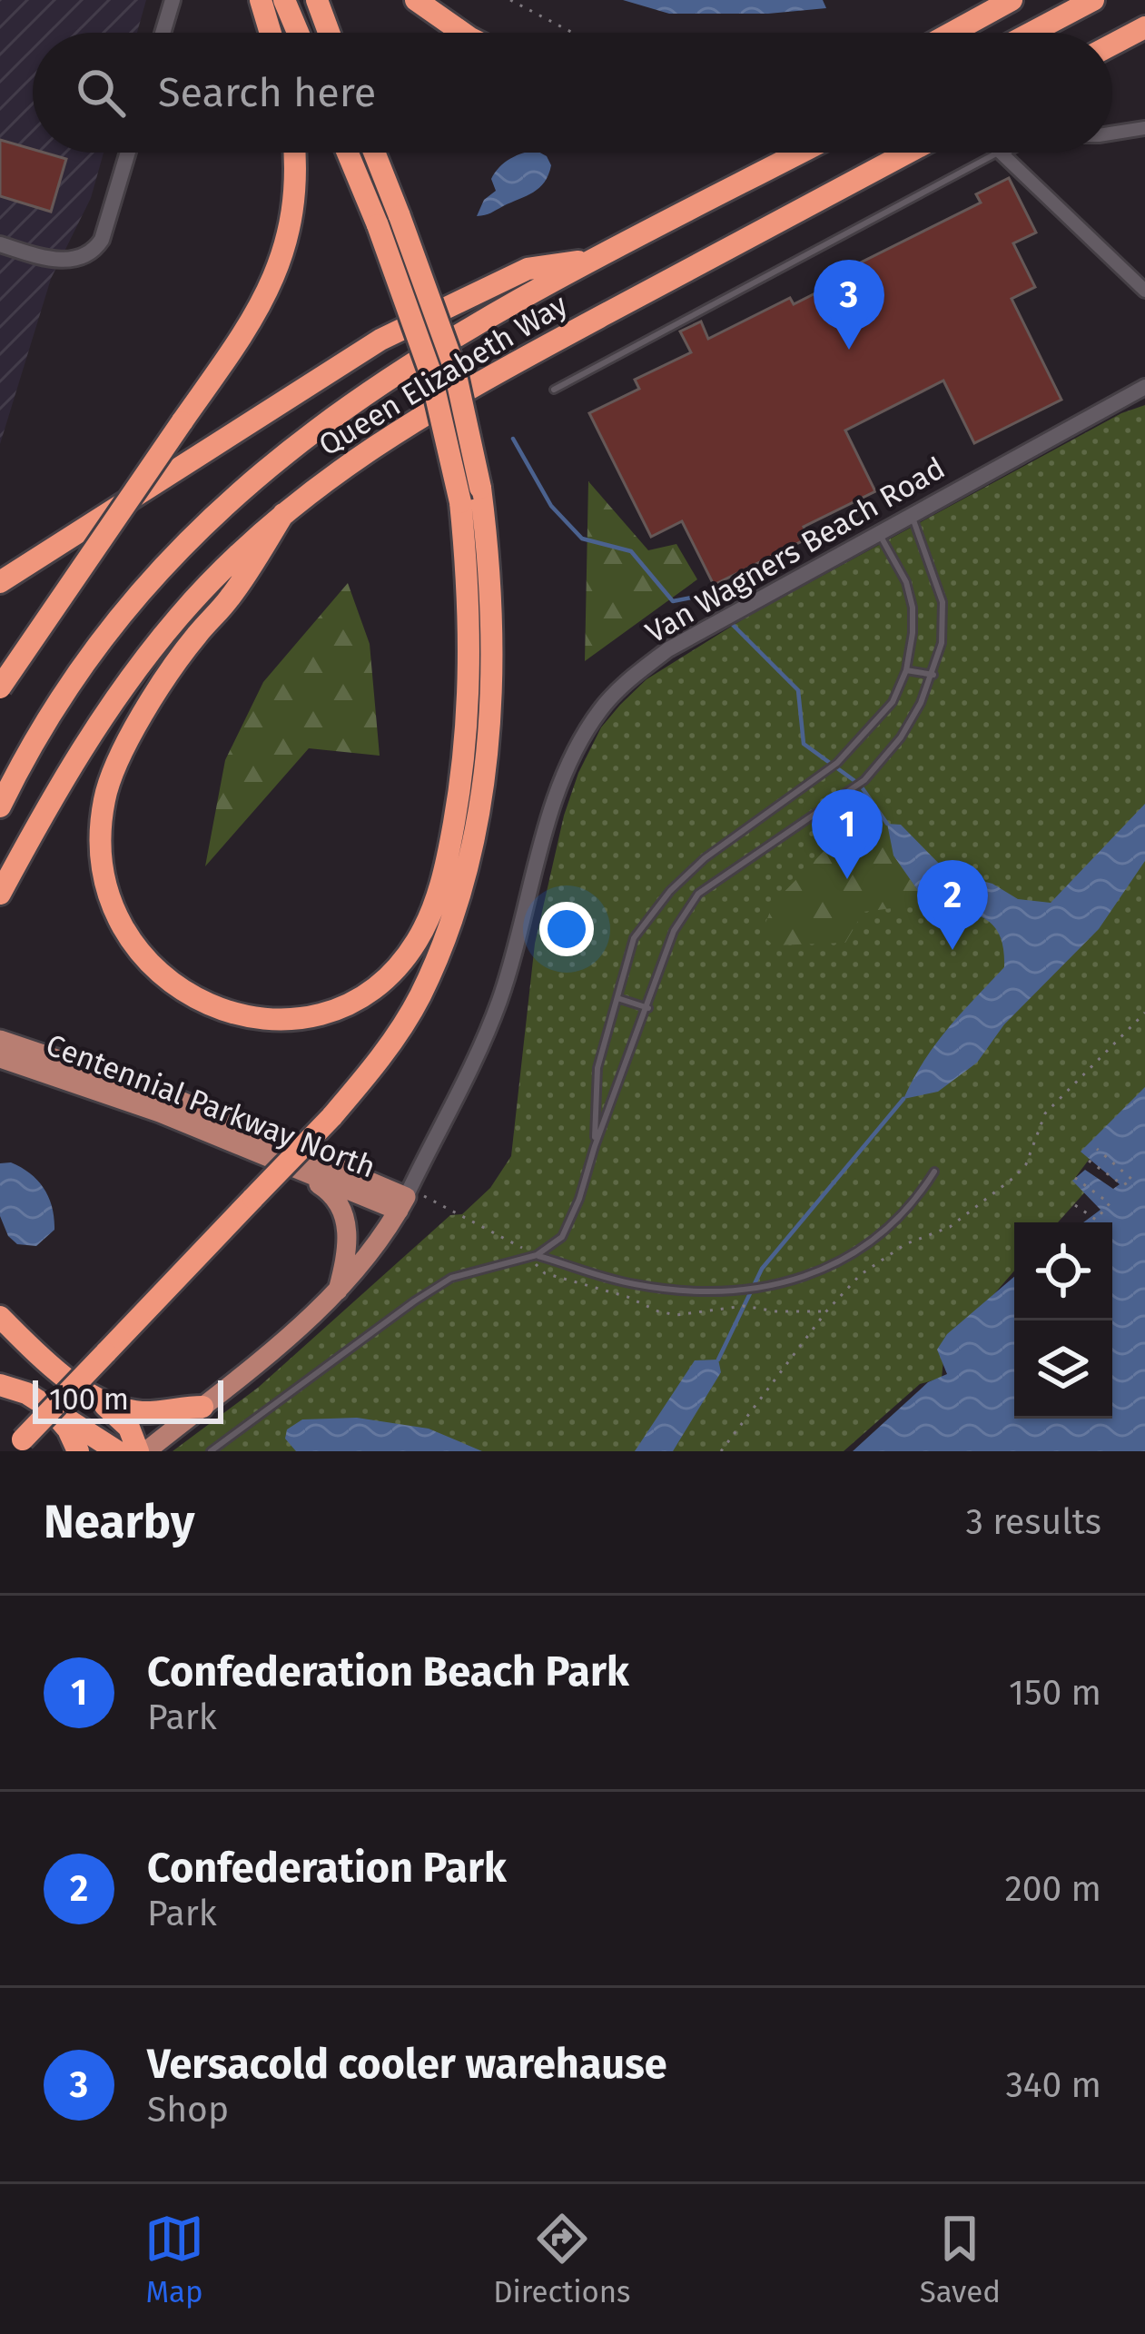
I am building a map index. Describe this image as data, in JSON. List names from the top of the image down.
{
  "streets": {
    "highway": ["Queen Elizabeth Way"],
    "main road": ["Centennial Parkway North"],
    "street": ["Van Wagners Beach Road"]
  },
  "crossings": [
    ["Van Wagners Beach Road", "Centennial Parkway North"]
  ],
  "scale_bar": "100 m",
  "page": {
    "search": "Search here",
    "pins": ["3", "1", "2"],
    "scale": "100 m",
    "heading": ["Nearby", "3 results"],
    "list": [
      {
        "mark": "1",
        "name": "Confederation Beach Park",
        "note": "Park",
        "value": "150 m"
      },
      {
        "mark": "2",
        "name": "Confederation Park",
        "note": "Park",
        "value": "200 m"
      },
      {
        "mark": "3",
        "name": "Versacold cooler warehause",
        "note": "Shop",
        "value": "340 m"
      }
    ],
    "nav": ["Map", "Directions", "Saved"]
  }
}
